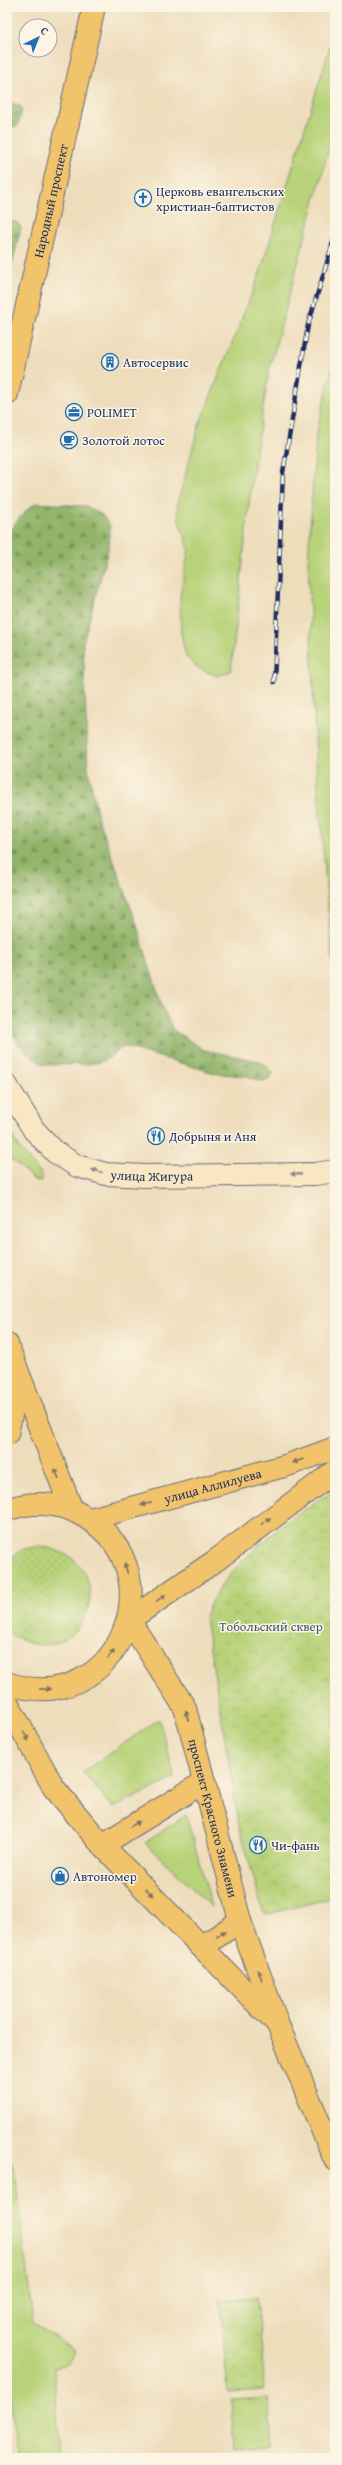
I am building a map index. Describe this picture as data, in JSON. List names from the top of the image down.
{
  "streets": {
    "main road": [
      "Народный проспект",
      "улица Жигура",
      "улица Аллилуева",
      "проспект Красного Знамени"
    ]
  },
  "one_way": ["улица Жигура"],
  "parks": ["Тобольский сквер"],
  "places": {
    "church": ["Церковь евангельских христиан-баптистов"],
    "building": ["Автосервис"],
    "office": ["POLIMET"],
    "cafe": ["Золотой лотос"],
    "restaurant": ["Добрыня и Аня", "Чи-фань"],
    "shop": ["Автономер"]
  },
  "north": "top right"
}
